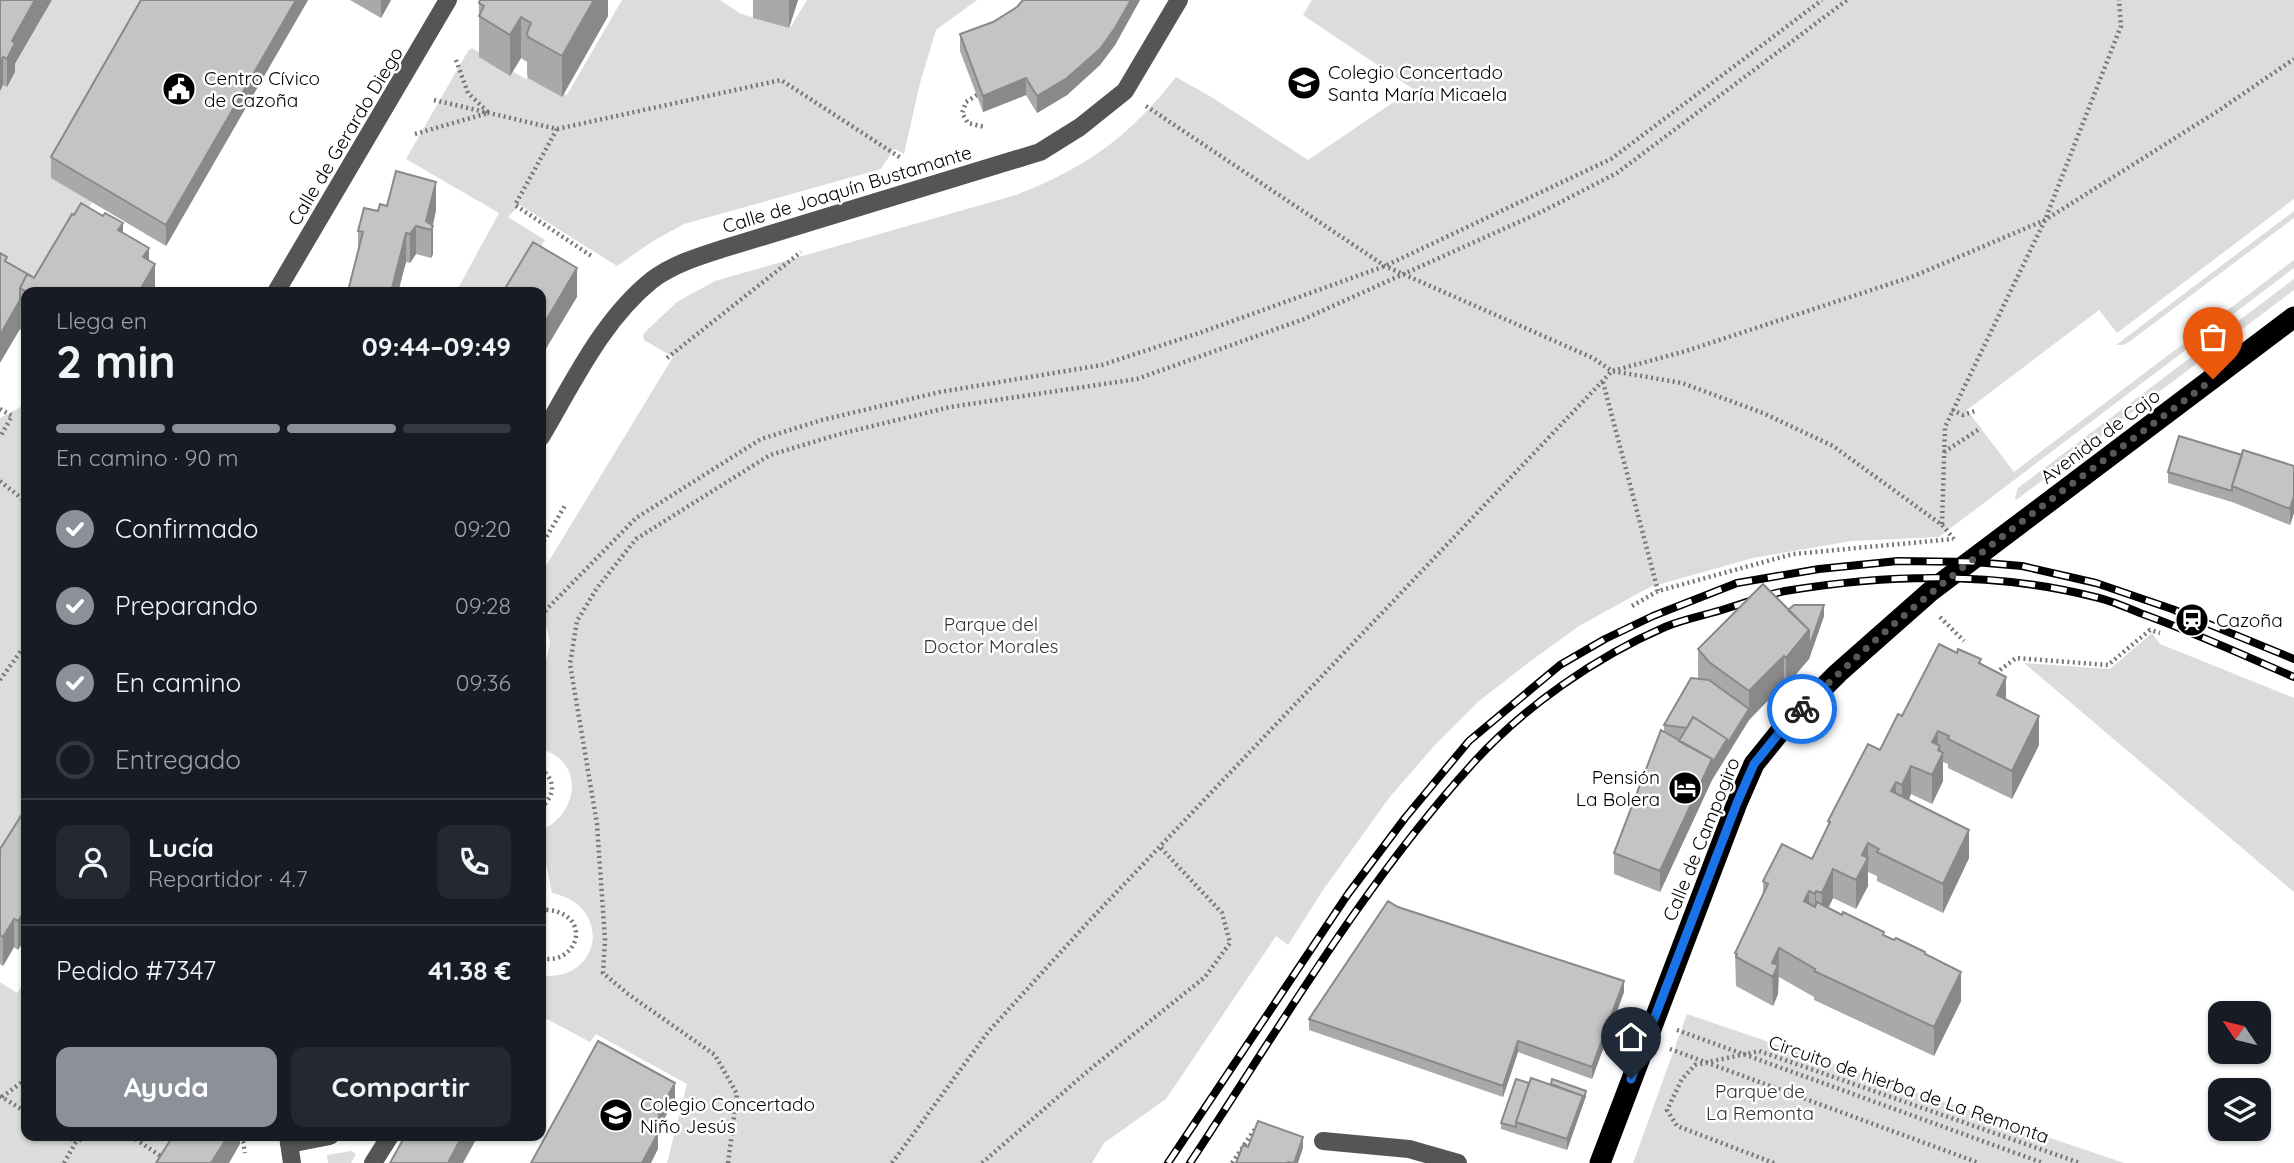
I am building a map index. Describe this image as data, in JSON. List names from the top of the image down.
{
  "streets": {
    "highway": ["Avenida de Cajo", "Calle de Campogiro"],
    "street": ["Calle de Gerardo Diego", "Calle de Joaquín Bustamante"],
    "path": ["Circuito de hierba de La Remonta"]
  },
  "crossings": [
    ["Avenida de Cajo", "Calle de Campogiro"]
  ],
  "parks": ["Parque del Doctor Morales", "Parque de La Remonta"],
  "places": {
    "school or university": ["Colegio Concertado Santa María Micaela", "Colegio Concertado Niño Jesús"],
    "public building": ["Centro Cívico de Cazoña"],
    "station": ["Cazoña"],
    "hotel": ["Pensión La Bolera"]
  },
  "north": "top left",
  "page": {
    "heading": ["2 min", "Llega en", "09:44–09:49"],
    "panel": [
      "Lucía",
      "Repartidor · 4.7",
      "Pedido #7347",
      "41.38 €"
    ],
    "bar": "En camino · 90 m",
    "list": [
      ["Confirmado", "09:20"],
      ["Preparando", "09:28"],
      ["En camino", "09:36"],
      "Entregado"
    ],
    "buttons": ["Ayuda", "Compartir"]
  }
}
